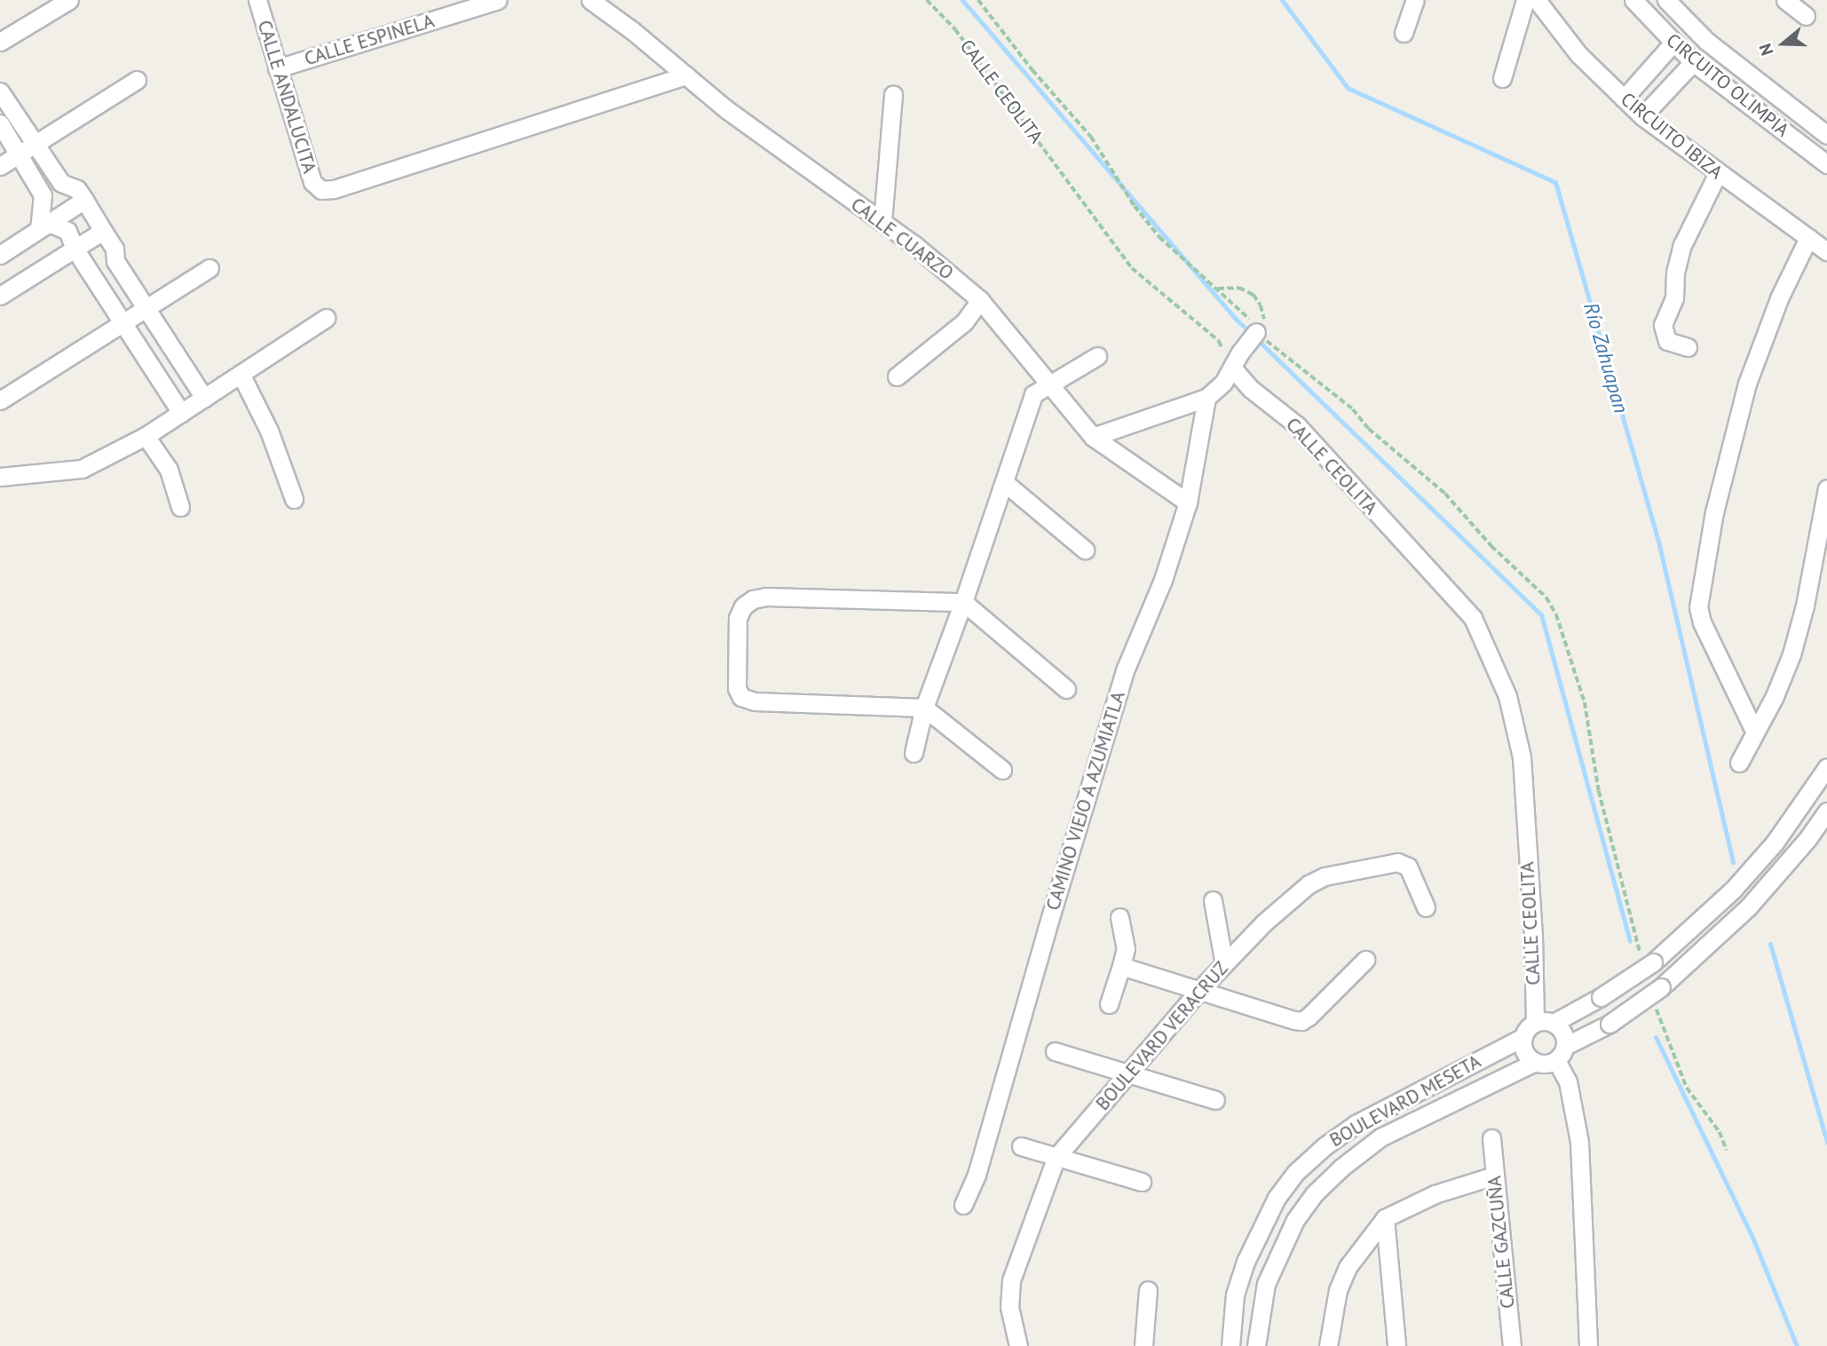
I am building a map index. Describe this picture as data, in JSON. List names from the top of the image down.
{
  "streets": {
    "street": [
      "CALLE ESPINELA",
      "CIRCUITO OLIMPIA",
      "CALLE CEOLITA",
      "CALLE ANDALUCITA",
      "CIRCUITO IBIZA",
      "CALLE CUARZO",
      "CAMINO VIEJO A AZUMIATLA",
      "BOULEVARD VERACRUZ",
      "BOULEVARD MESETA",
      "CALLE GAZCUÑA"
    ]
  },
  "crossings": [
    ["CALLE ESPINELA", "CALLE ANDALUCITA"],
    ["CALLE CEOLITA", "BOULEVARD MESETA"],
    ["CALLE ANDALUCITA", "CALLE CUARZO"],
    ["CALLE CUARZO", "CAMINO VIEJO A AZUMIATLA"]
  ],
  "water": ["Río Zahuapan"],
  "north": "left"
}
